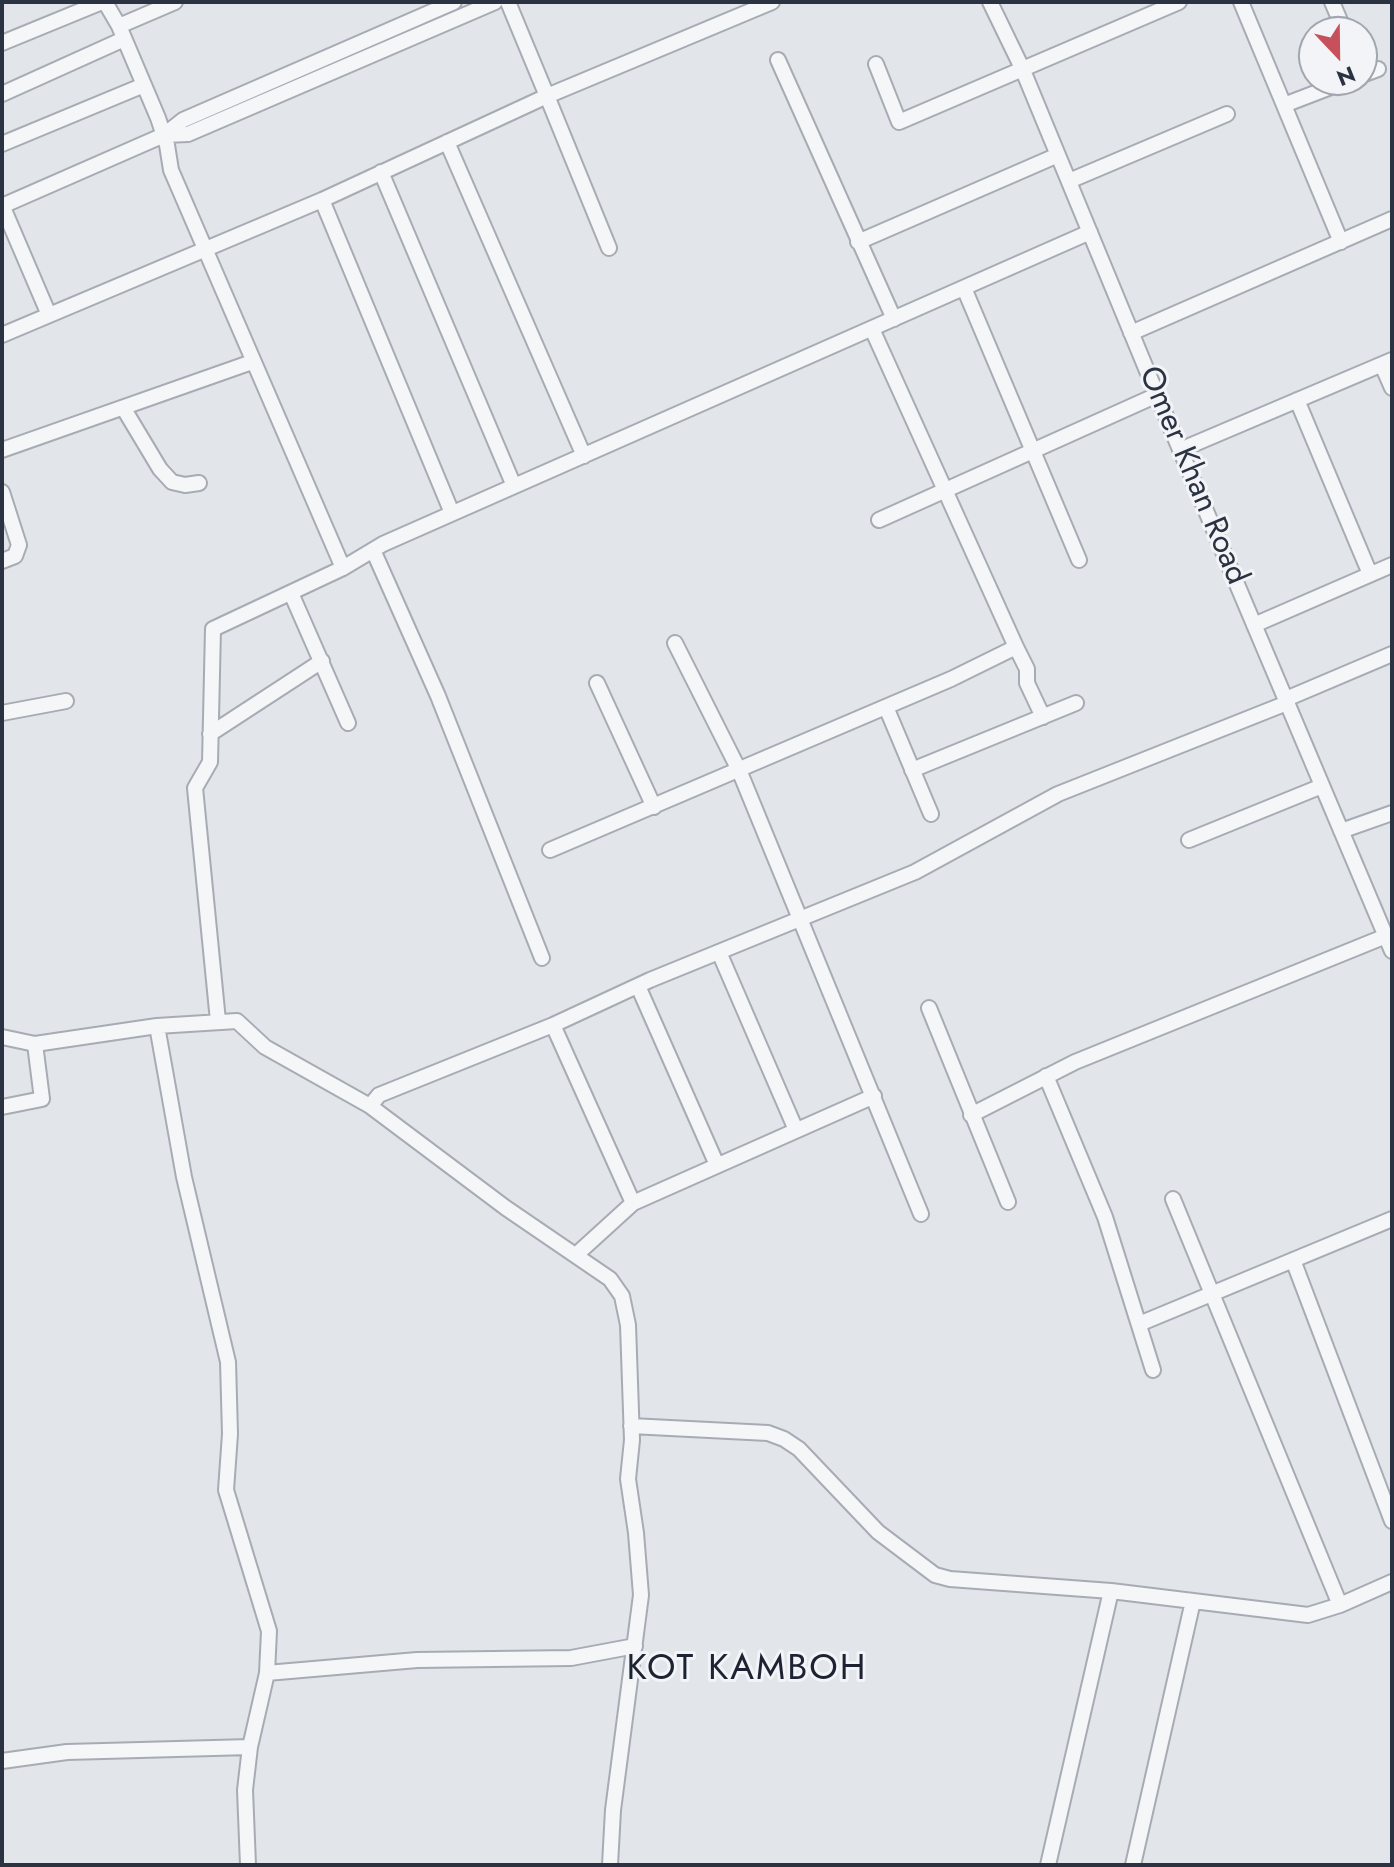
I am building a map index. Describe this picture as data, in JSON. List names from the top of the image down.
{
  "streets": {
    "street": ["Omer Khan Road"]
  },
  "districts": ["KOT KAMBOH"],
  "north": "bottom"
}
